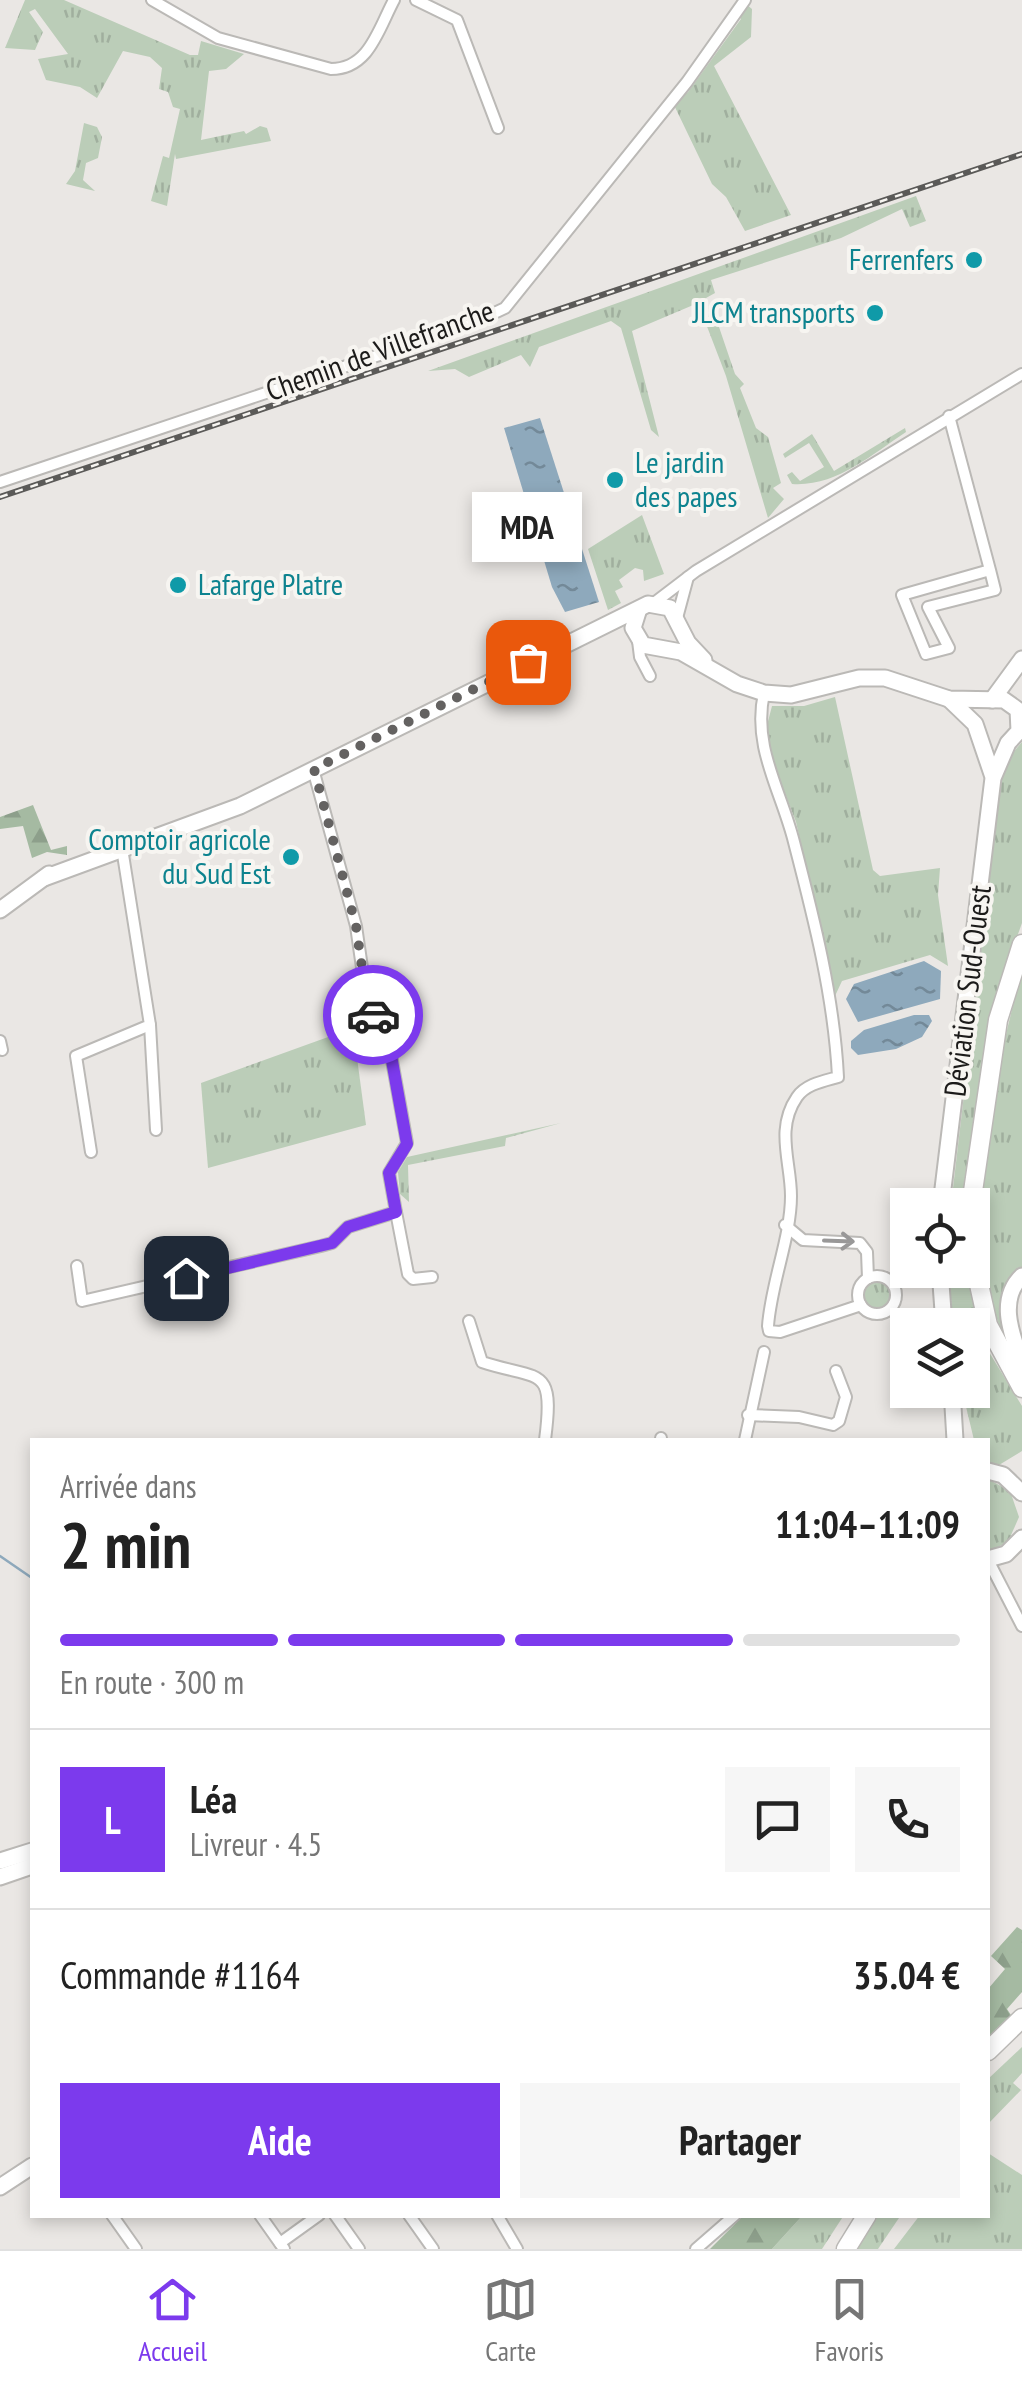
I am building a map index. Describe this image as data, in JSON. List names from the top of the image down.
{
  "streets": {
    "street": ["Chemin de Villefranche", "Déviation Sud-Ouest"]
  },
  "places": [
    "Ferrenfers",
    "JLCM transports",
    "Le jardin des papes",
    "Lafarge Platre",
    "MDA",
    "Comptoir agricole du Sud Est"
  ],
  "page": {
    "bubble": "MDA",
    "heading": ["2 min", "Arrivée dans", "11:04–11:09"],
    "panel": [
      "Léa",
      "Livreur · 4.5",
      "Commande #1164",
      "35.04 €"
    ],
    "bar": "En route · 300 m",
    "round": "L",
    "buttons": ["Aide", "Partager"],
    "tabs": ["Accueil", "Carte", "Favoris"]
  }
}
